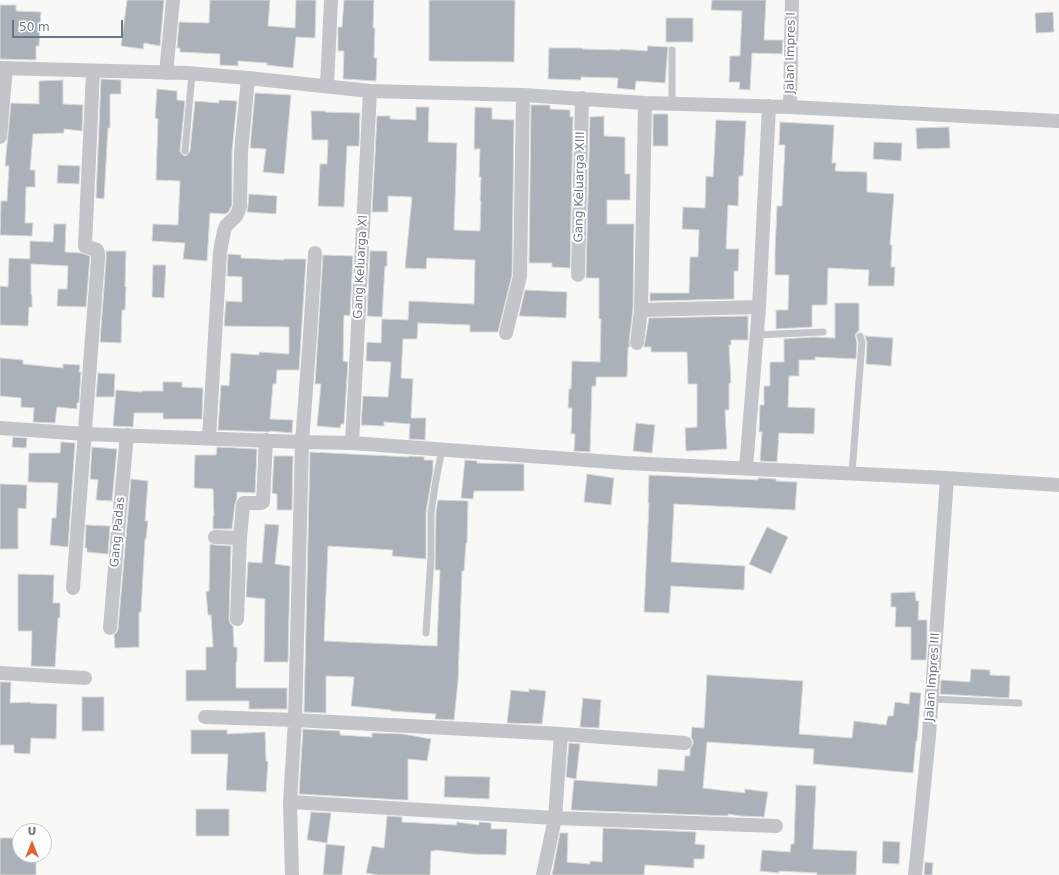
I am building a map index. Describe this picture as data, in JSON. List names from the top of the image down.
{
  "streets": {
    "street": [
      "Jalan Impres I",
      "Gang Keluarga XIII",
      "Gang Keluarga XI",
      "Gang Padas",
      "Jalan Impres III"
    ]
  },
  "scale_bar": "50 m",
  "north": "top"
}
